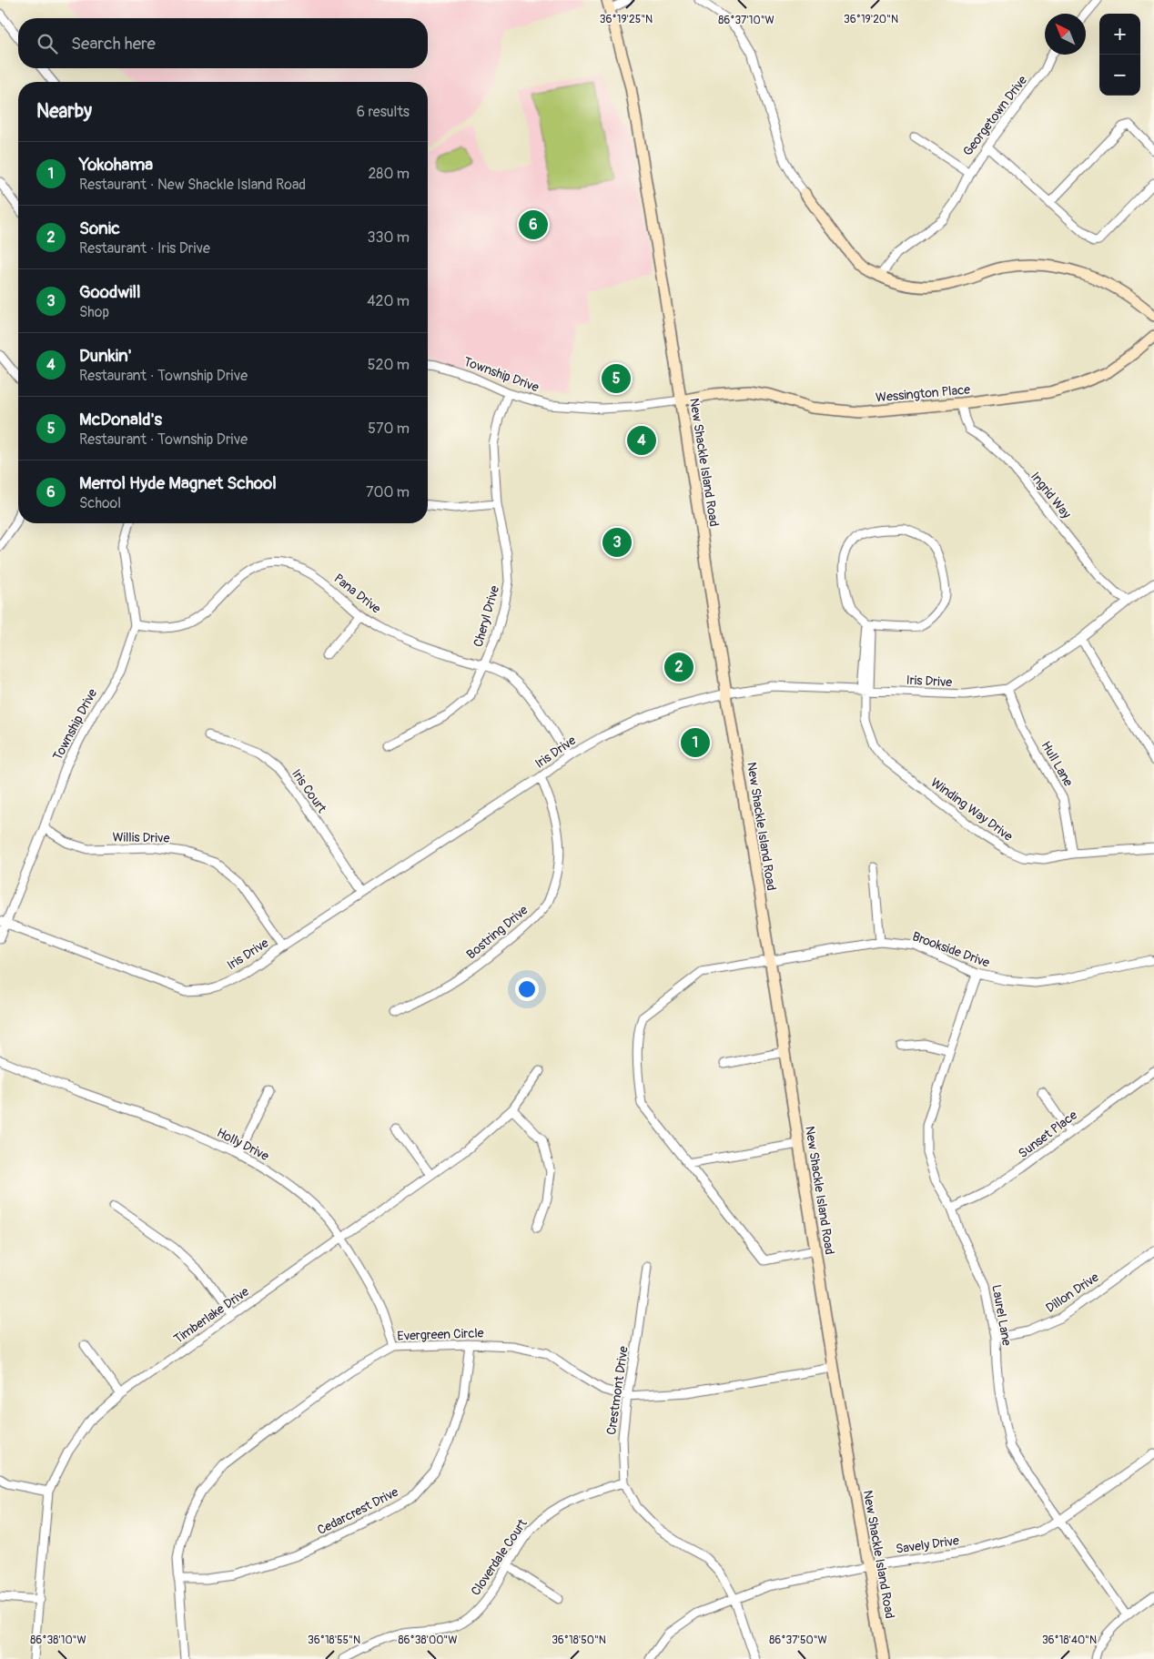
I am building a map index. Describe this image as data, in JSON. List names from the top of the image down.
{
  "streets": {
    "main road": ["Wessington Place", "New Shackle Island Road"],
    "street": [
      "Georgetown Drive",
      "Township Drive",
      "Ingrid Way",
      "Pana Drive",
      "Cheryl Drive",
      "Iris Drive",
      "Hull Lane",
      "Iris Court",
      "Winding Way Drive",
      "Willis Drive",
      "Bostring Drive",
      "Brookside Drive",
      "Sunset Place",
      "Holly Drive",
      "Dillon Drive",
      "Timberlake Drive",
      "Laurel Lane",
      "Evergreen Circle",
      "Crestmont Drive",
      "Cedarcrest Drive",
      "Savely Drive",
      "Cloverdale Court"
    ]
  },
  "crossings": [
    ["Township Drive", "Wessington Place"],
    ["Township Drive", "New Shackle Island Road"],
    ["Township Drive", "Pana Drive"],
    ["Township Drive", "Cheryl Drive"],
    ["Township Drive", "Iris Drive"],
    ["Township Drive", "Willis Drive"],
    ["Wessington Place", "New Shackle Island Road"],
    ["Wessington Place", "Ingrid Way"],
    ["New Shackle Island Road", "Iris Drive"],
    ["New Shackle Island Road", "Brookside Drive"],
    ["New Shackle Island Road", "Evergreen Circle"],
    ["New Shackle Island Road", "Savely Drive"],
    ["Ingrid Way", "Iris Drive"],
    ["Pana Drive", "Cheryl Drive"],
    ["Pana Drive", "Iris Drive"],
    ["Iris Drive", "Hull Lane"],
    ["Iris Drive", "Iris Court"],
    ["Iris Drive", "Winding Way Drive"],
    ["Iris Drive", "Willis Drive"],
    ["Iris Drive", "Bostring Drive"],
    ["Hull Lane", "Winding Way Drive"],
    ["Brookside Drive", "Laurel Lane"],
    ["Sunset Place", "Laurel Lane"],
    ["Holly Drive", "Timberlake Drive"],
    ["Holly Drive", "Evergreen Circle"],
    ["Dillon Drive", "Laurel Lane"],
    ["Laurel Lane", "Savely Drive"],
    ["Evergreen Circle", "Crestmont Drive"],
    ["Evergreen Circle", "Cedarcrest Drive"],
    ["Crestmont Drive", "Savely Drive"],
    ["Crestmont Drive", "Cloverdale Court"]
  ],
  "north": "top left",
  "page": {
    "map_buttons": ["+", "−"],
    "search": "Search here",
    "heading": ["Nearby", "6 results"],
    "list": [
      {
        "mark": "1",
        "name": "Yokohama",
        "note": "Restaurant · New Shackle Island Road",
        "value": "280 m"
      },
      {
        "mark": "2",
        "name": "Sonic",
        "note": "Restaurant · Iris Drive",
        "value": "330 m"
      },
      {
        "mark": "3",
        "name": "Goodwill",
        "note": "Shop",
        "value": "420 m"
      },
      {
        "mark": "4",
        "name": "Dunkin'",
        "note": "Restaurant · Township Drive",
        "value": "520 m"
      },
      {
        "mark": "5",
        "name": "McDonald's",
        "note": "Restaurant · Township Drive",
        "value": "570 m"
      },
      {
        "mark": "6",
        "name": "Merrol Hyde Magnet School",
        "note": "School",
        "value": "700 m"
      }
    ],
    "pins": [
      "6",
      "5",
      "4",
      "3",
      "2",
      "1"
    ]
  },
  "coordinates": [
    "36°19'20\"N",
    "36°19'25\"N",
    "86°37'10\"W",
    "86°38'10\"W",
    "86°38'00\"W",
    "86°37'50\"W",
    "36°18'55\"N",
    "36°18'50\"N",
    "36°18'40\"N"
  ]
}
